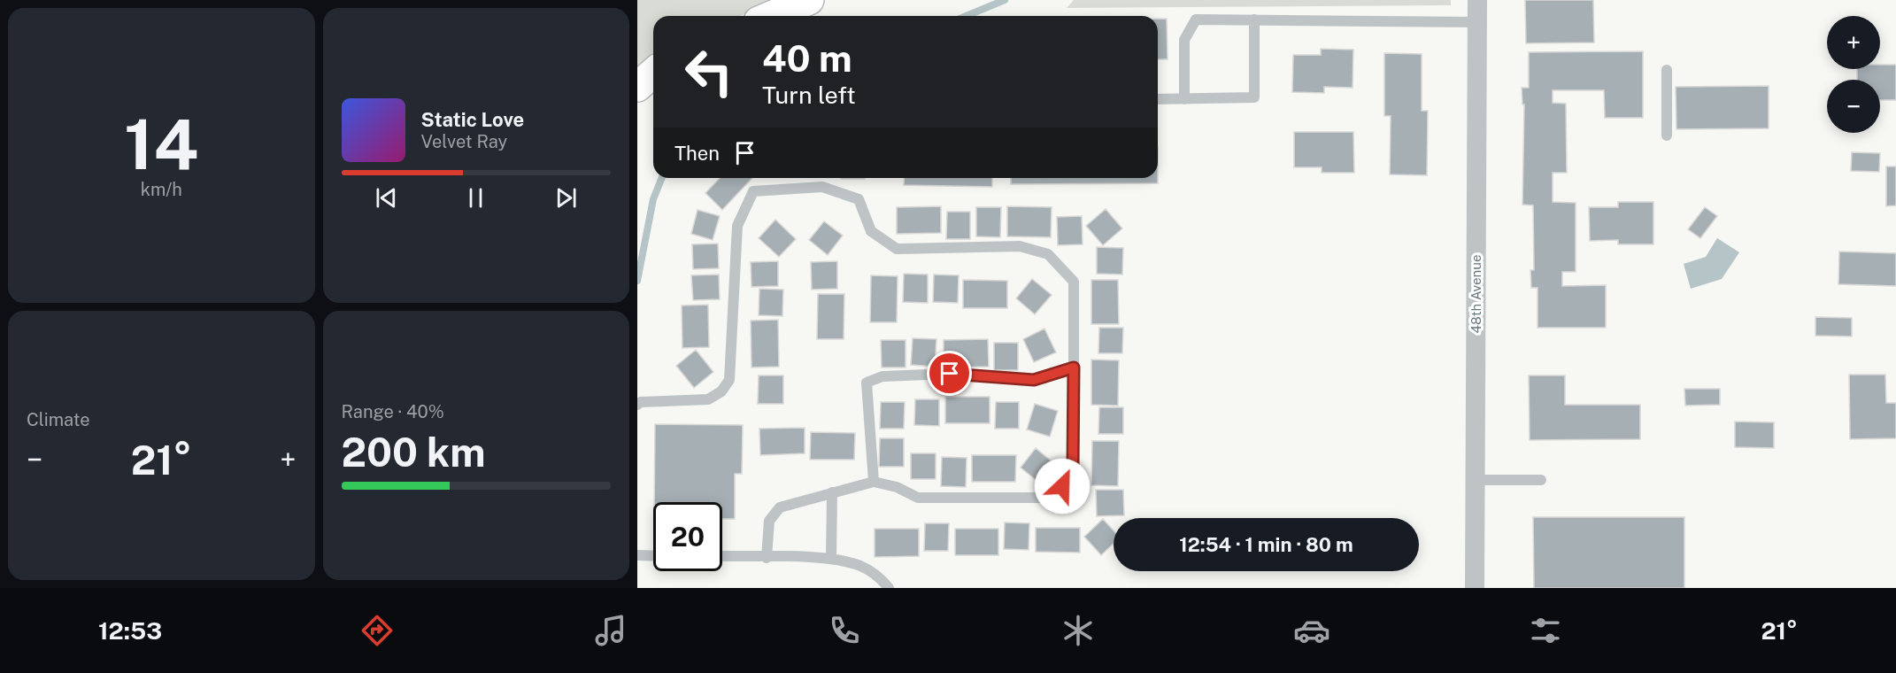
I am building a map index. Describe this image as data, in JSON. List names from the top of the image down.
{
  "streets": {
    "street": ["48th Avenue"]
  },
  "page": {
    "tile": [
      ["14", "km/h"],
      "Climate",
      ["Range · 40%", "200 km"]
    ],
    "map_buttons": ["+", "−"],
    "turn": ["40 m", "Turn left"],
    "song": ["Static Love", "Velvet Ray"],
    "then": "Then",
    "heat": ["−", "21°", "+"],
    "limit": "20",
    "trip": "12:54 · 1 min · 80 m",
    "tabs": ["12:53", "21°"]
  }
}
